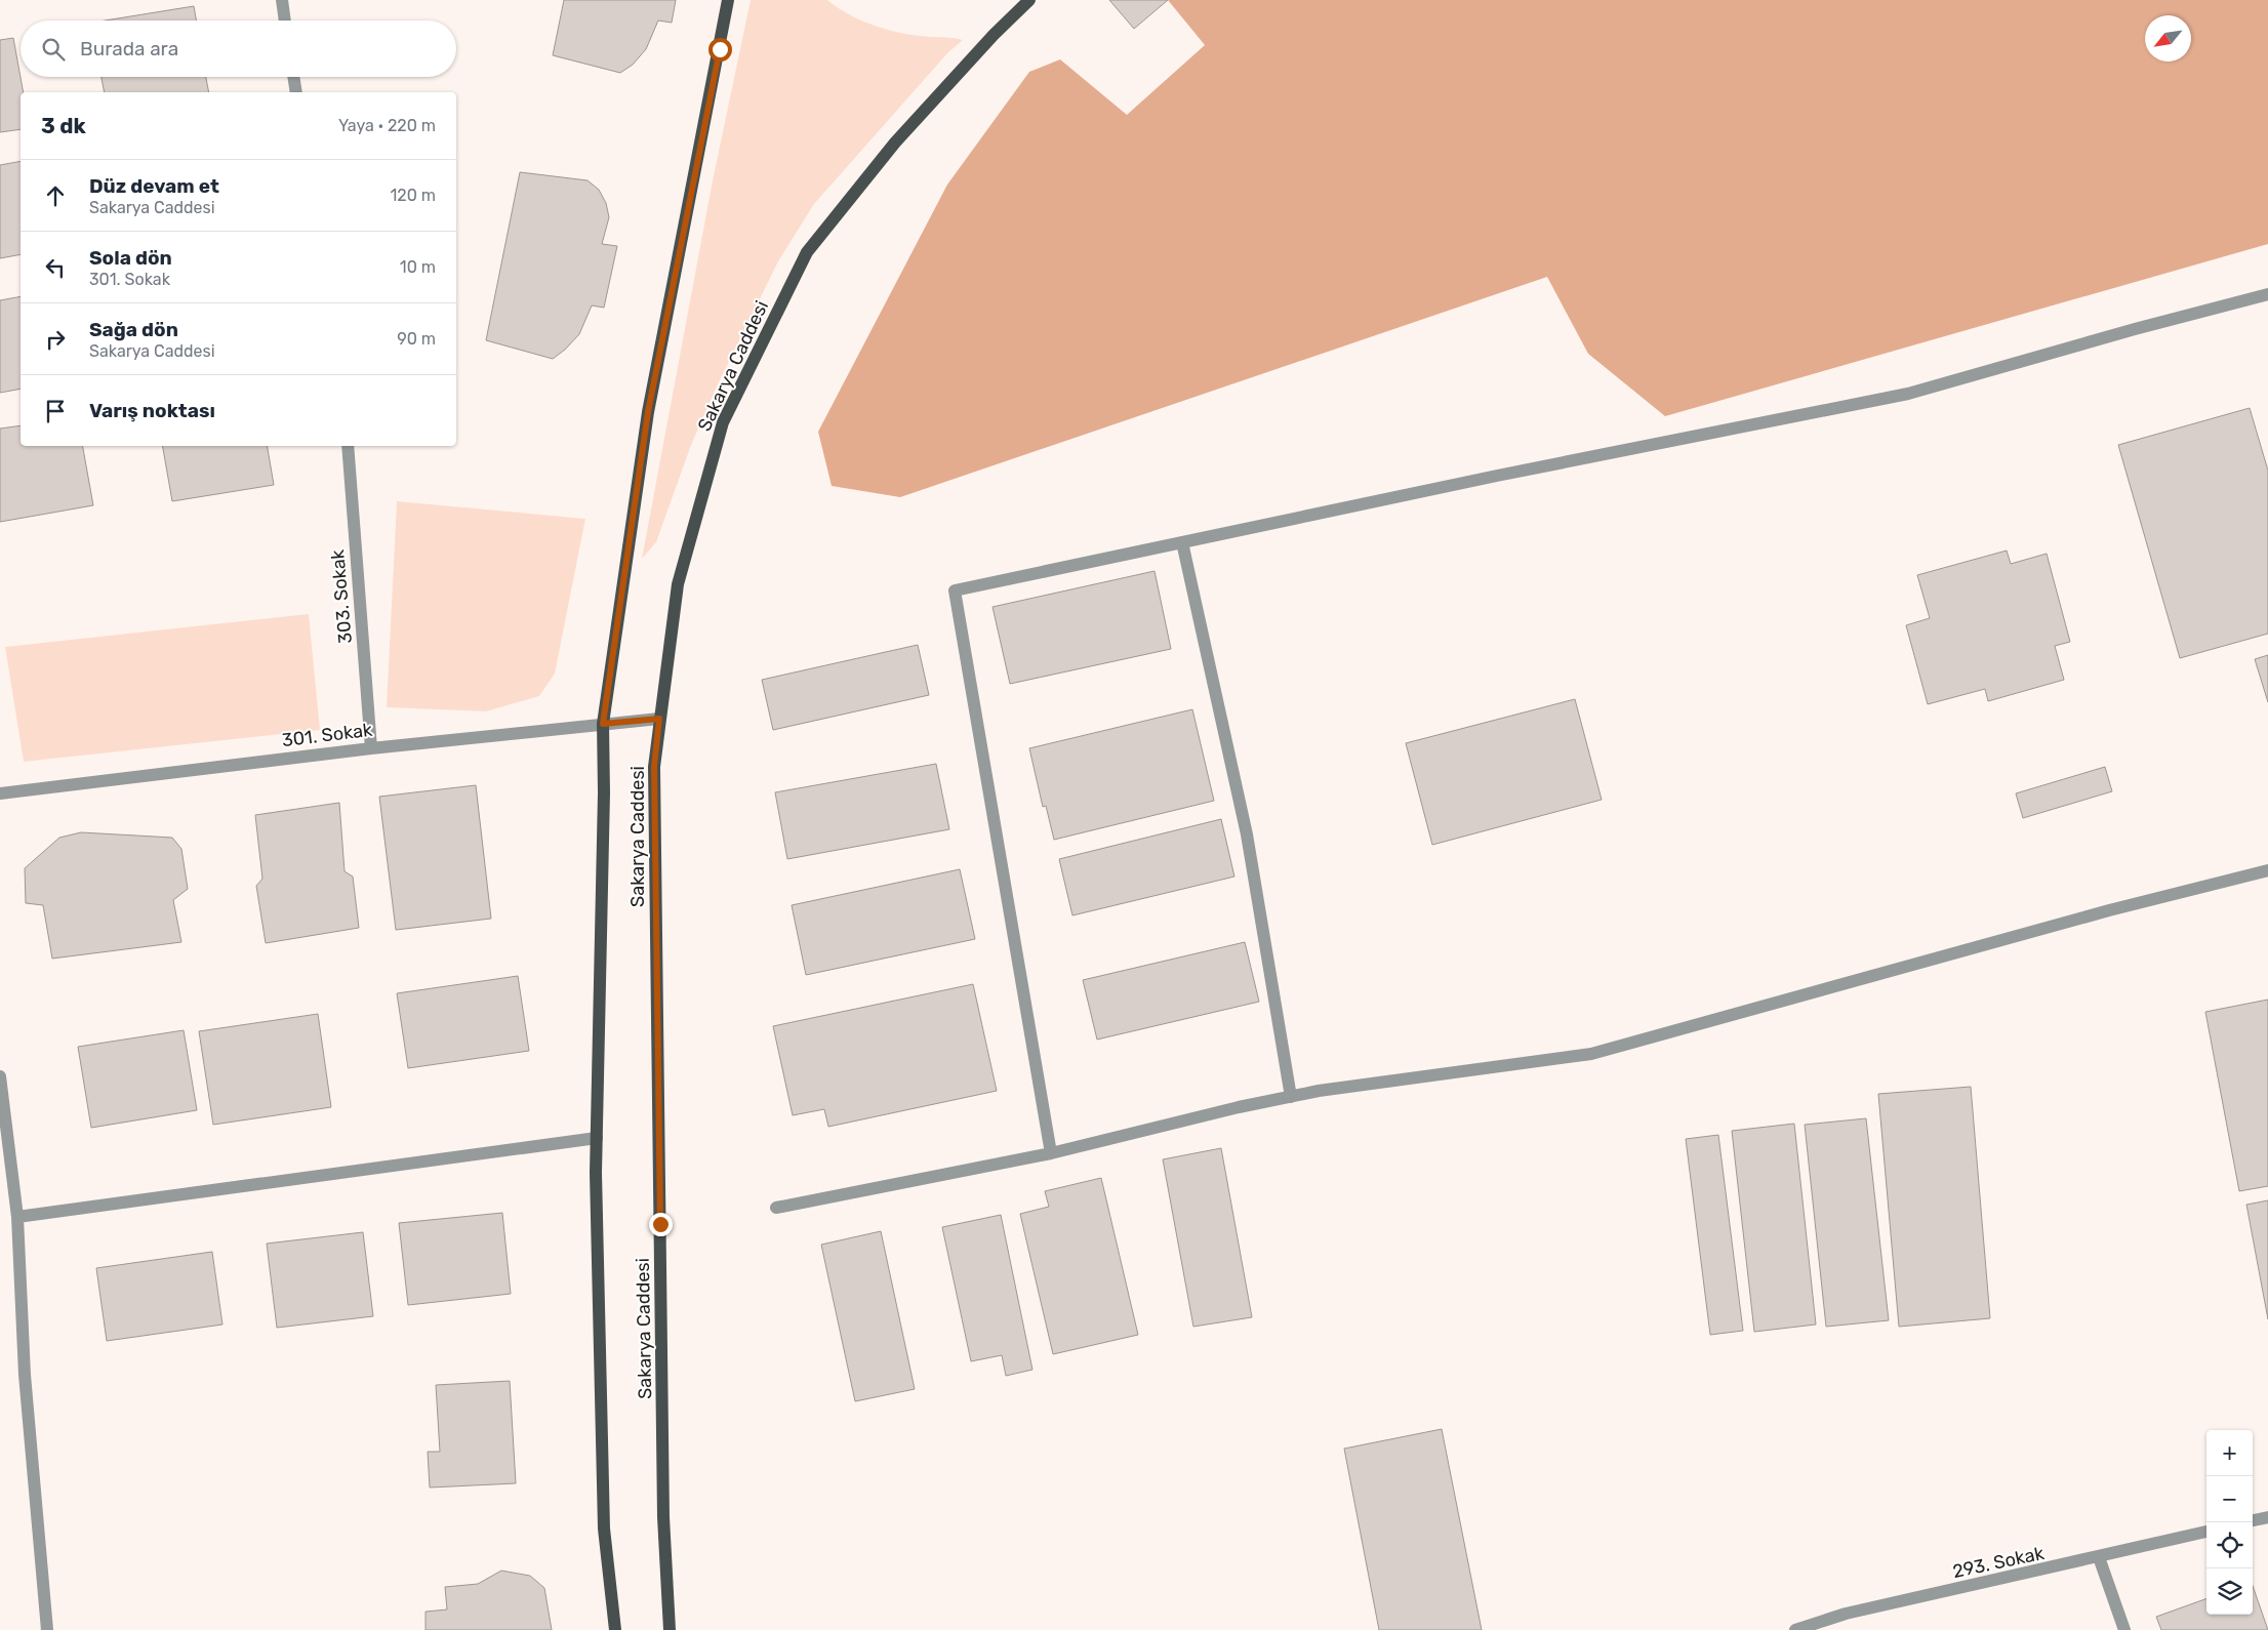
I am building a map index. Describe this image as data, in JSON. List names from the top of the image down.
{
  "streets": {
    "main road": ["Sakarya Caddesi"],
    "street": ["303. Sokak", "301. Sokak", "293. Sokak"]
  },
  "crossings": [
    ["Sakarya Caddesi", "301. Sokak"],
    ["303. Sokak", "301. Sokak"]
  ],
  "north": "bottom left",
  "page": {
    "search": "Burada ara",
    "heading": ["3 dk", "Yaya · 220 m"],
    "list": [
      ["Düz devam et", "Sakarya Caddesi", "120 m"],
      ["Sola dön", "301. Sokak", "10 m"],
      ["Sağa dön", "Sakarya Caddesi", "90 m"],
      "Varış noktası"
    ],
    "map_buttons": ["+", "−"]
  }
}
